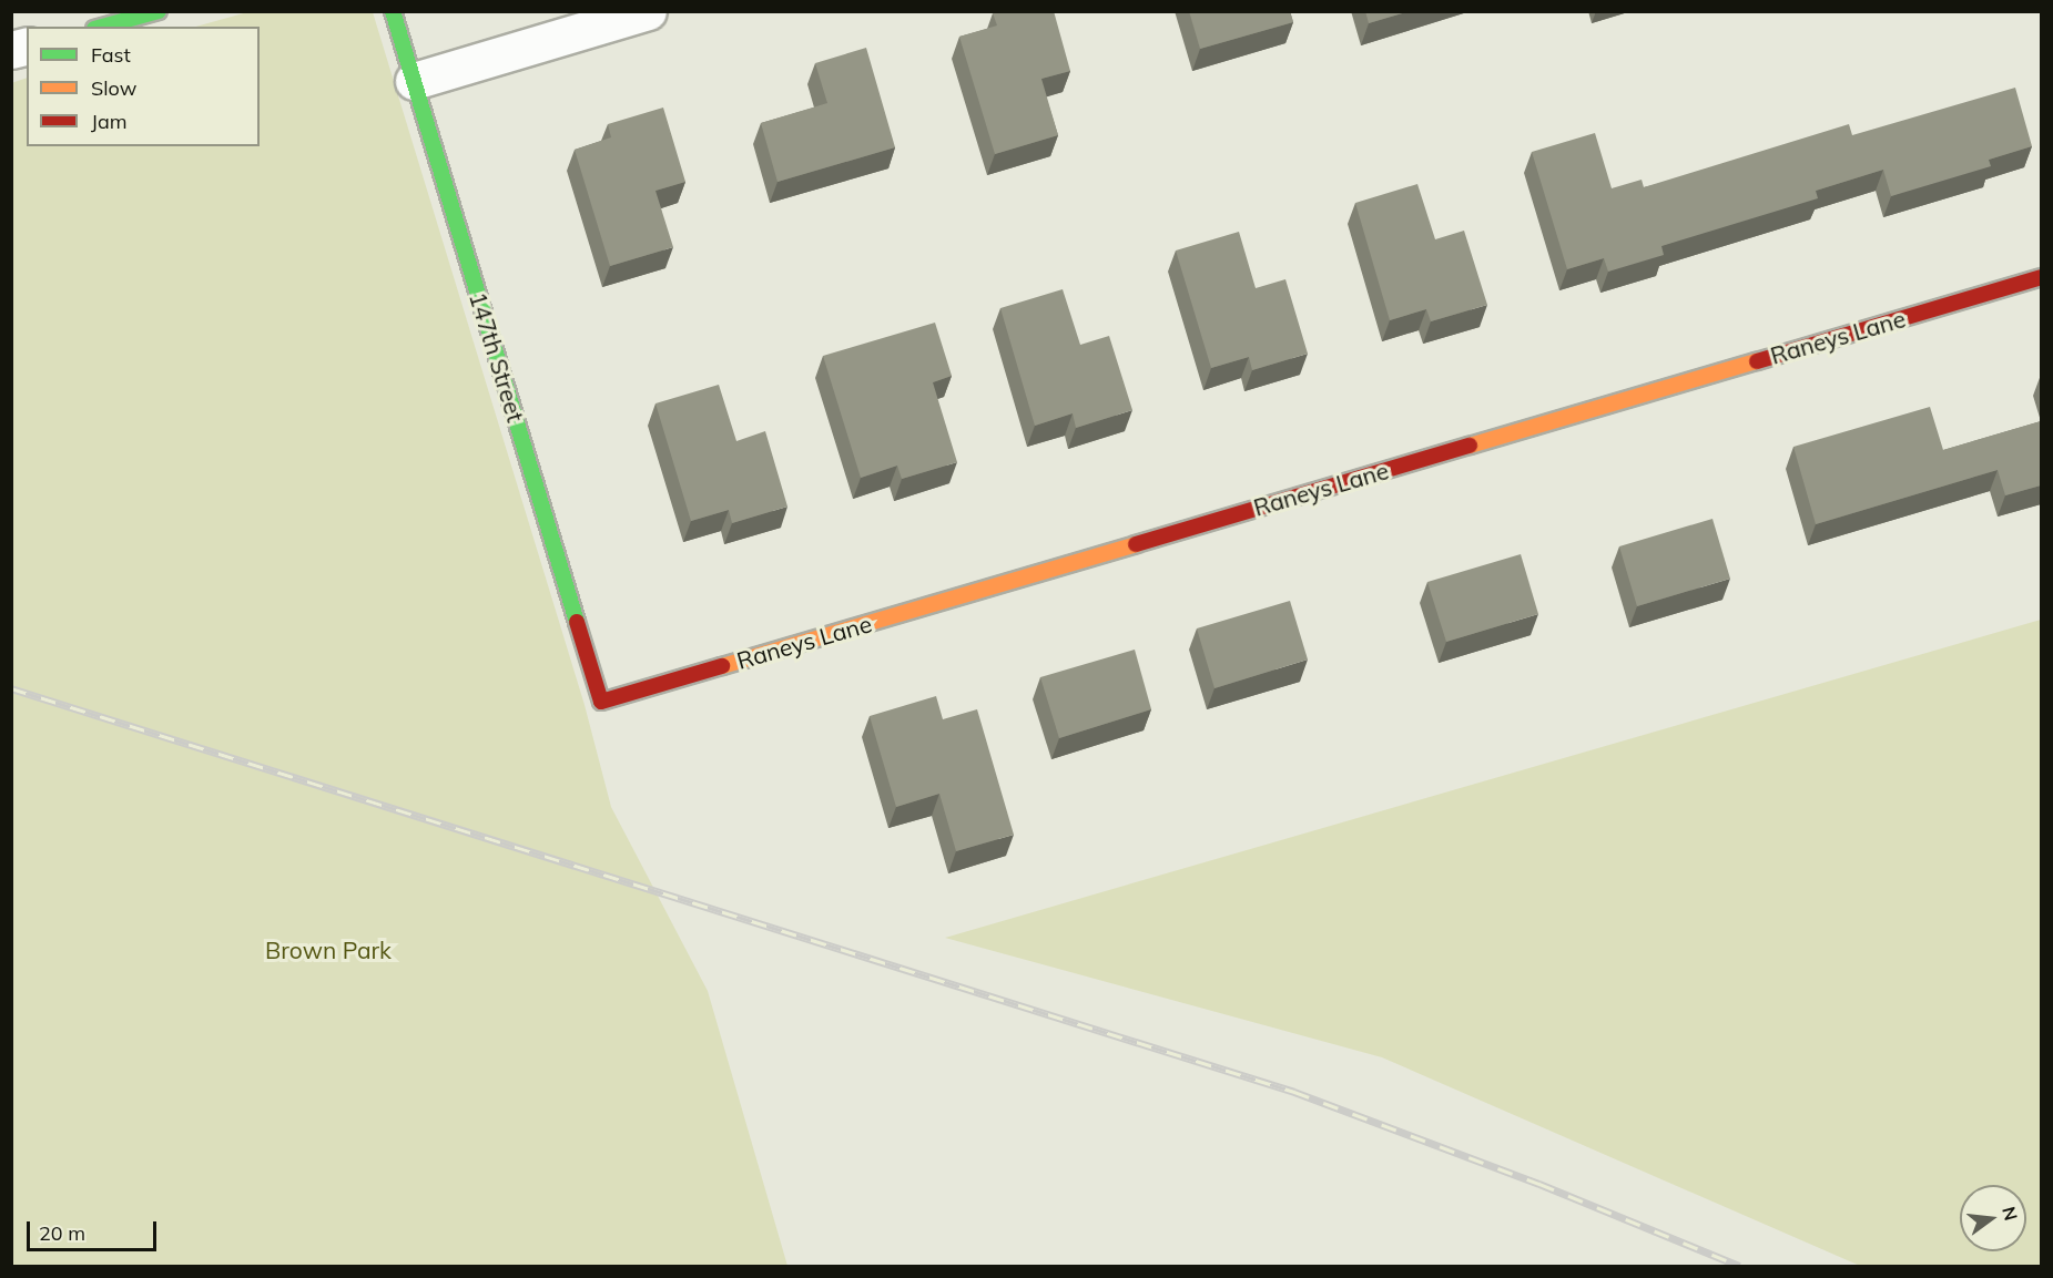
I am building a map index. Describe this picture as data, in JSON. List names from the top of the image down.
{
  "streets": {
    "street": ["Raneys Lane", "147th Street"]
  },
  "crossings": [
    ["Raneys Lane", "147th Street"]
  ],
  "parks": ["Brown Park"],
  "legend": ["Fast", "Slow", "Jam"],
  "scale_bar": "20 m",
  "north": "right"
}
